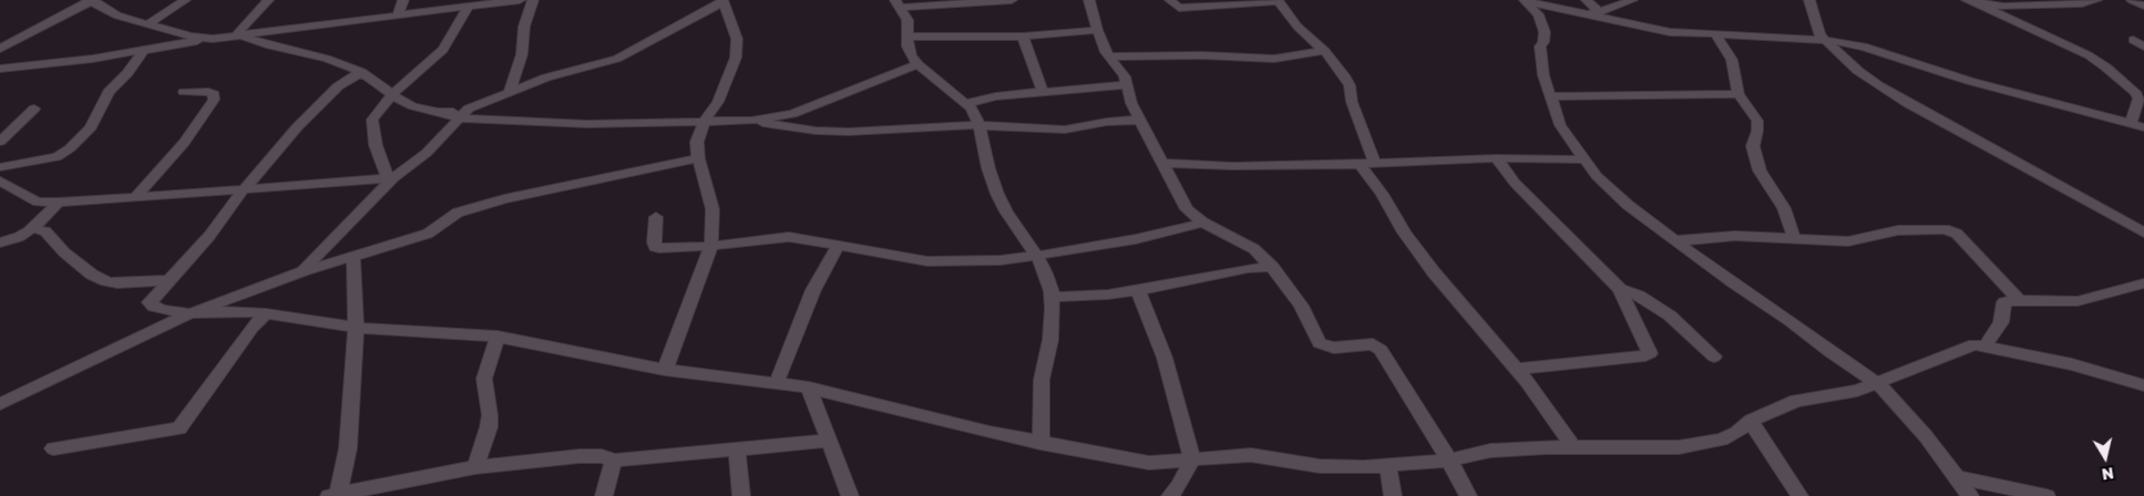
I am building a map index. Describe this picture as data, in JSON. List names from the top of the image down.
{
  "north": "bottom"
}
